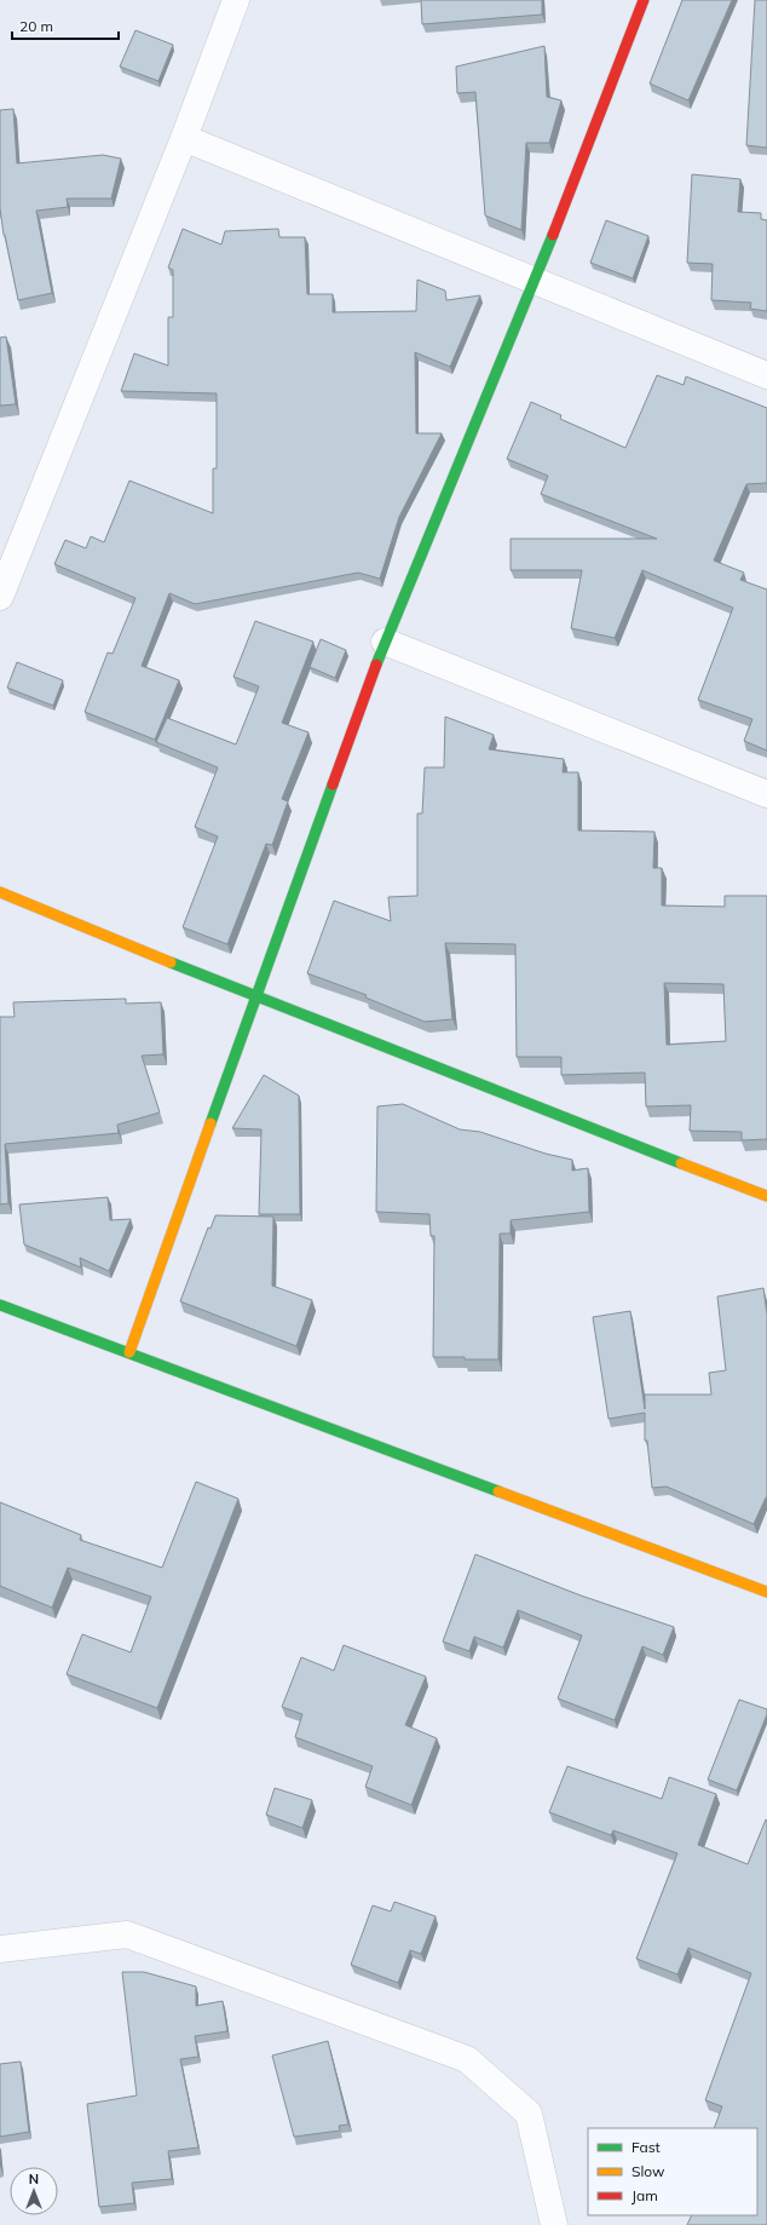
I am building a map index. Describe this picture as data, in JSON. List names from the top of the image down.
{
  "legend": ["Fast", "Slow", "Jam"],
  "scale_bar": "20 m",
  "north": "top"
}
